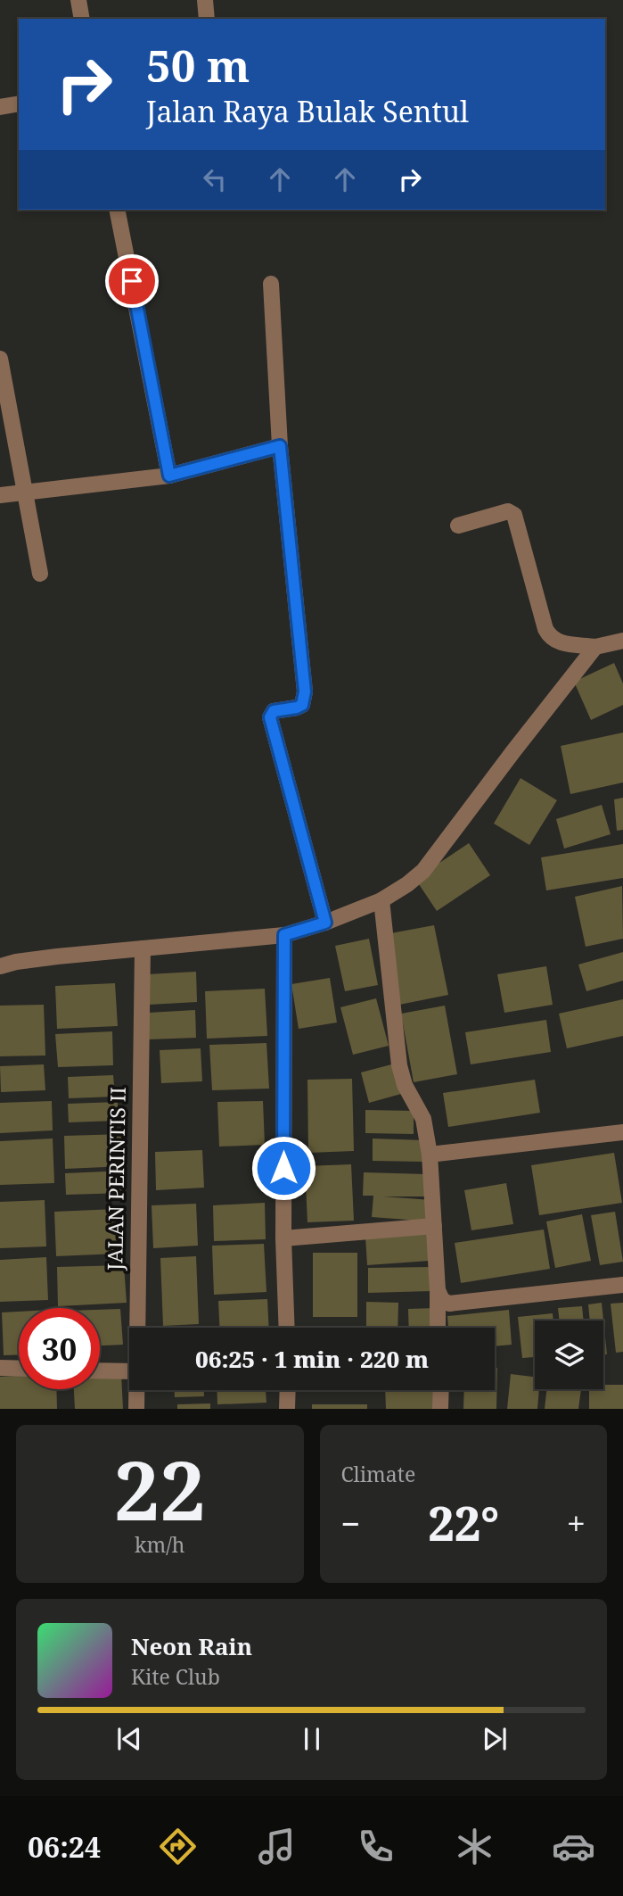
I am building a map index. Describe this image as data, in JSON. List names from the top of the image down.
{
  "streets": {
    "street": ["JALAN PERINTIS II"]
  },
  "page": {
    "turn": ["50 m", "Jalan Raya Bulak Sentul"],
    "limit": "30",
    "trip": "06:25 · 1 min · 220 m",
    "tile": [
      ["22", "km/h"],
      "Climate"
    ],
    "heat": ["−", "22°", "+"],
    "song": ["Neon Rain", "Kite Club"],
    "tabs": "06:24"
  }
}
